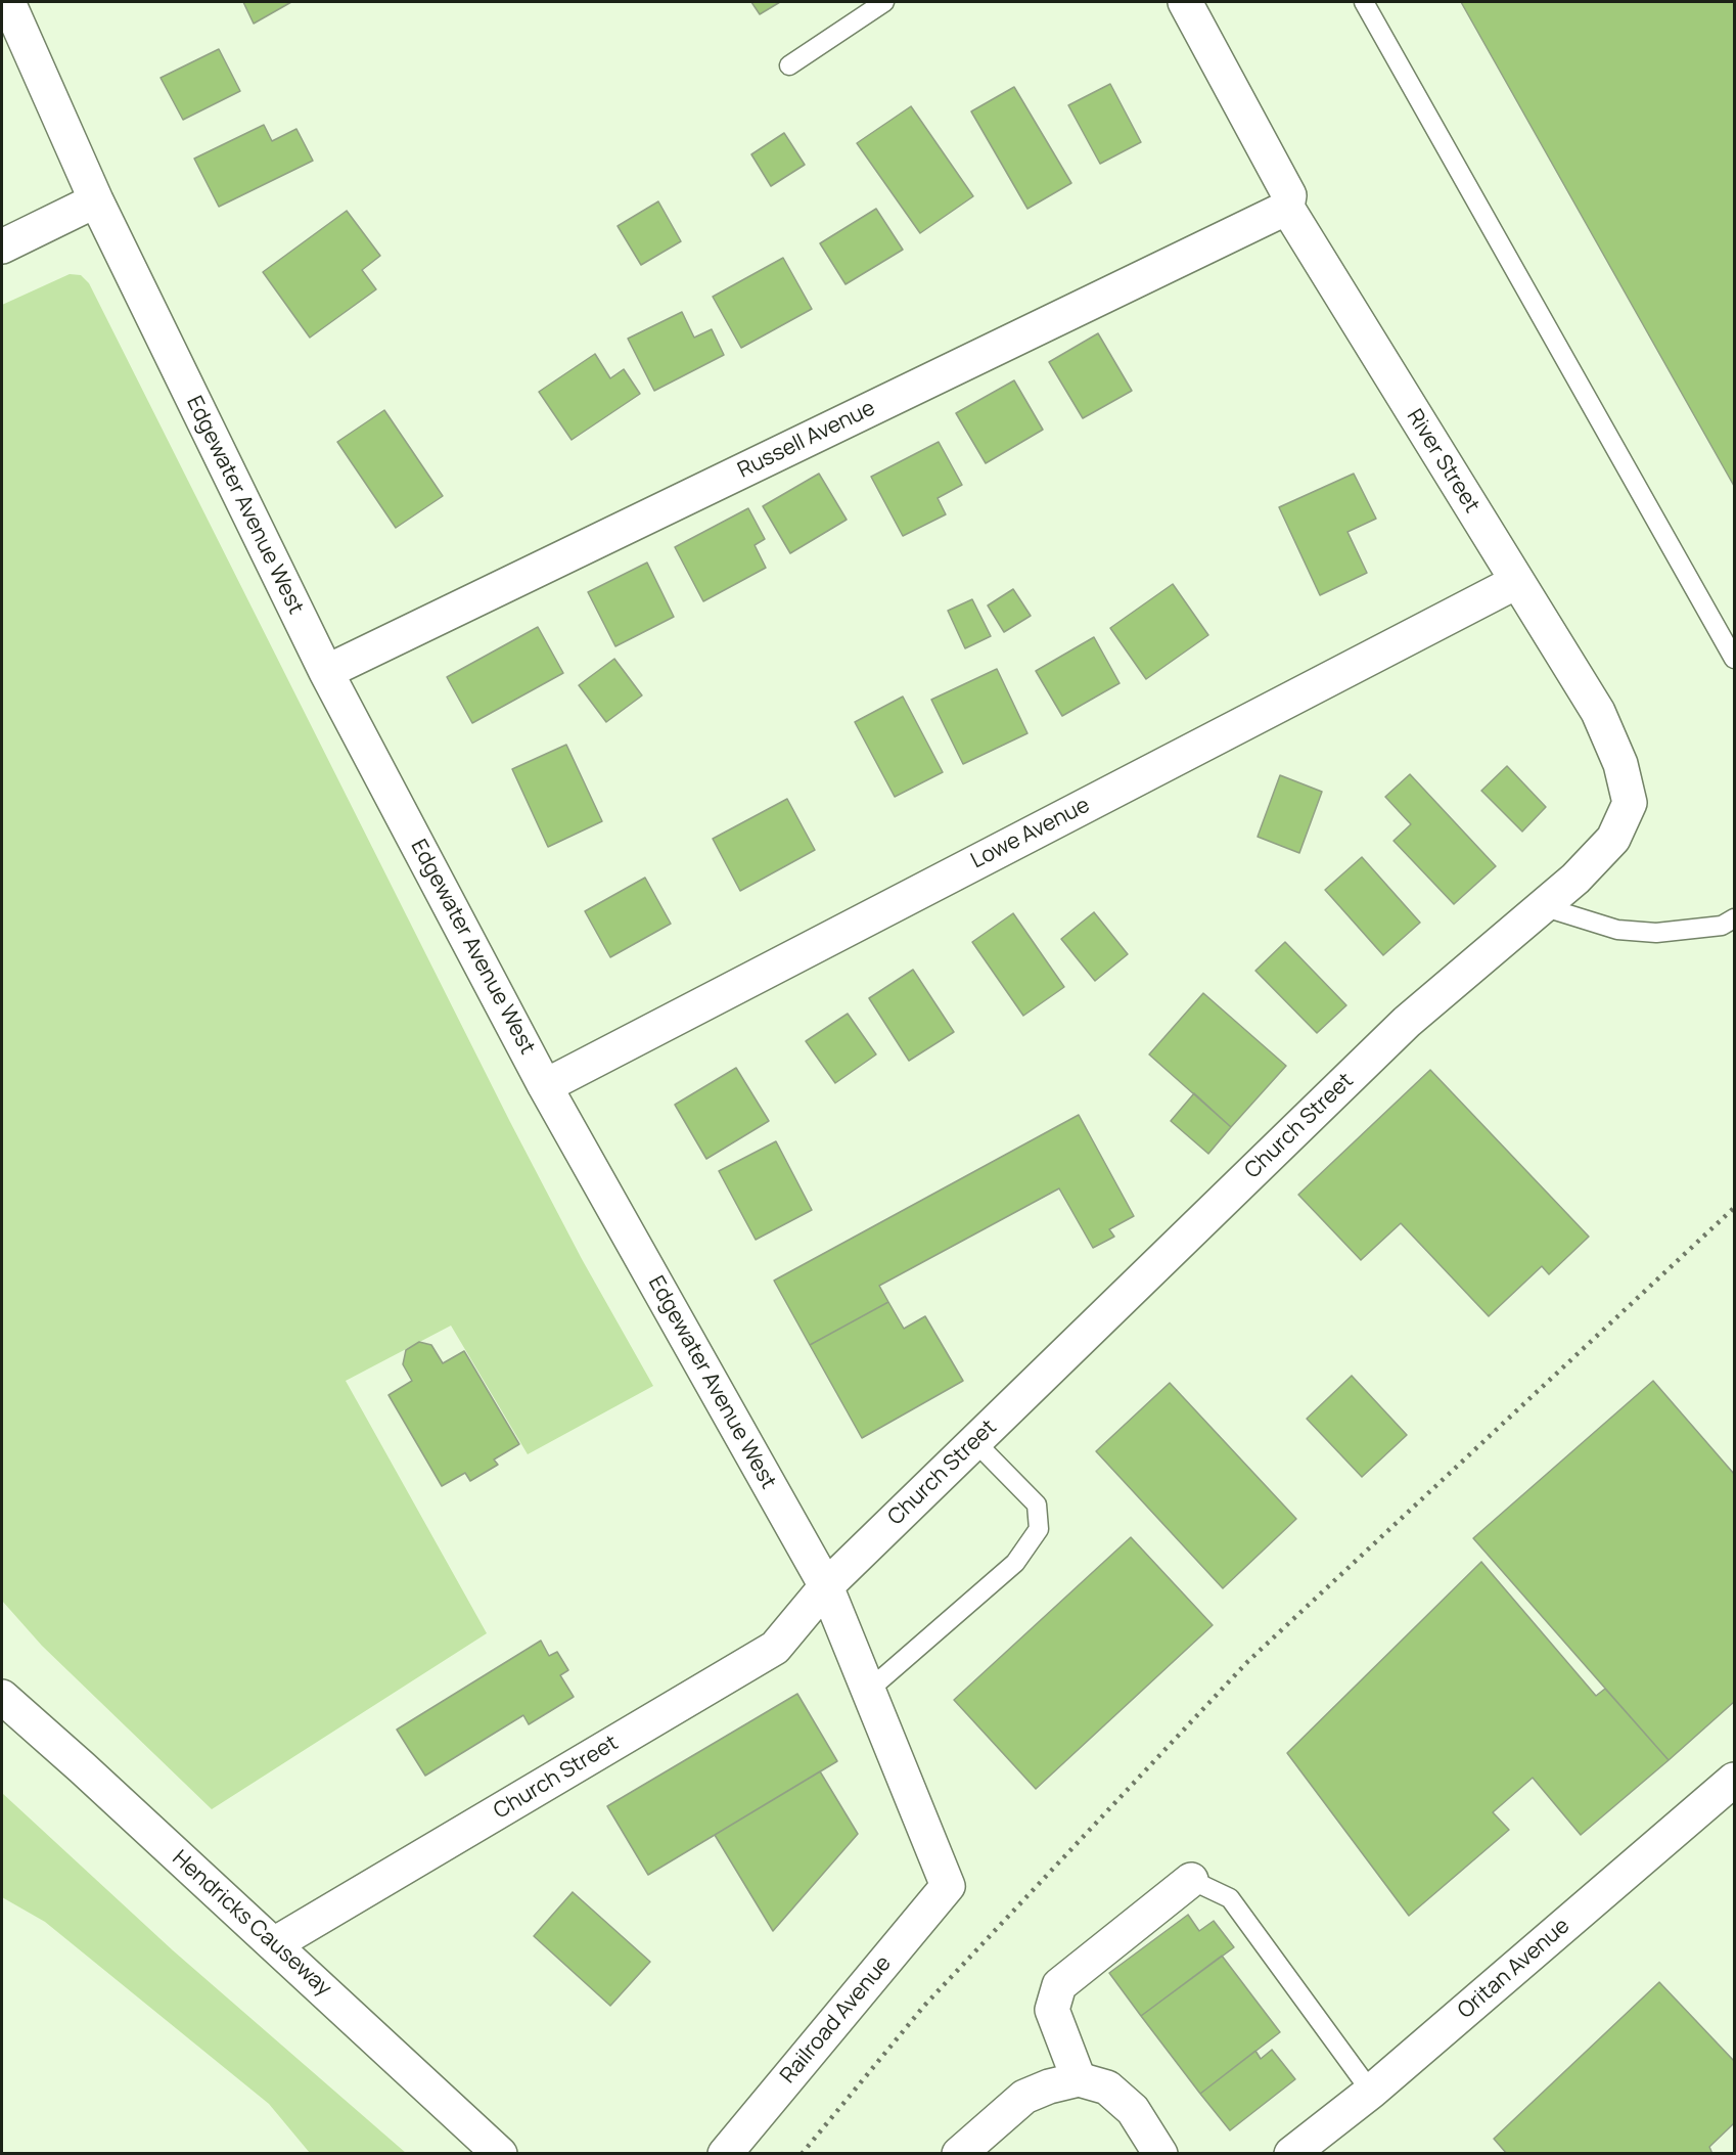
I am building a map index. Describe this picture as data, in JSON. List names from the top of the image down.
{
  "streets": {
    "street": [
      "Russell Avenue",
      "River Street",
      "Edgewater Avenue West",
      "Lowe Avenue",
      "Church Street",
      "Hendricks Causeway",
      "Oritan Avenue",
      "Railroad Avenue"
    ]
  },
  "crossings": [
    ["Russell Avenue", "River Street"],
    ["Russell Avenue", "Edgewater Avenue West"],
    ["River Street", "Lowe Avenue"],
    ["River Street", "Church Street"],
    ["Edgewater Avenue West", "Lowe Avenue"],
    ["Edgewater Avenue West", "Church Street"],
    ["Edgewater Avenue West", "Railroad Avenue"],
    ["Church Street", "Hendricks Causeway"]
  ]
}
